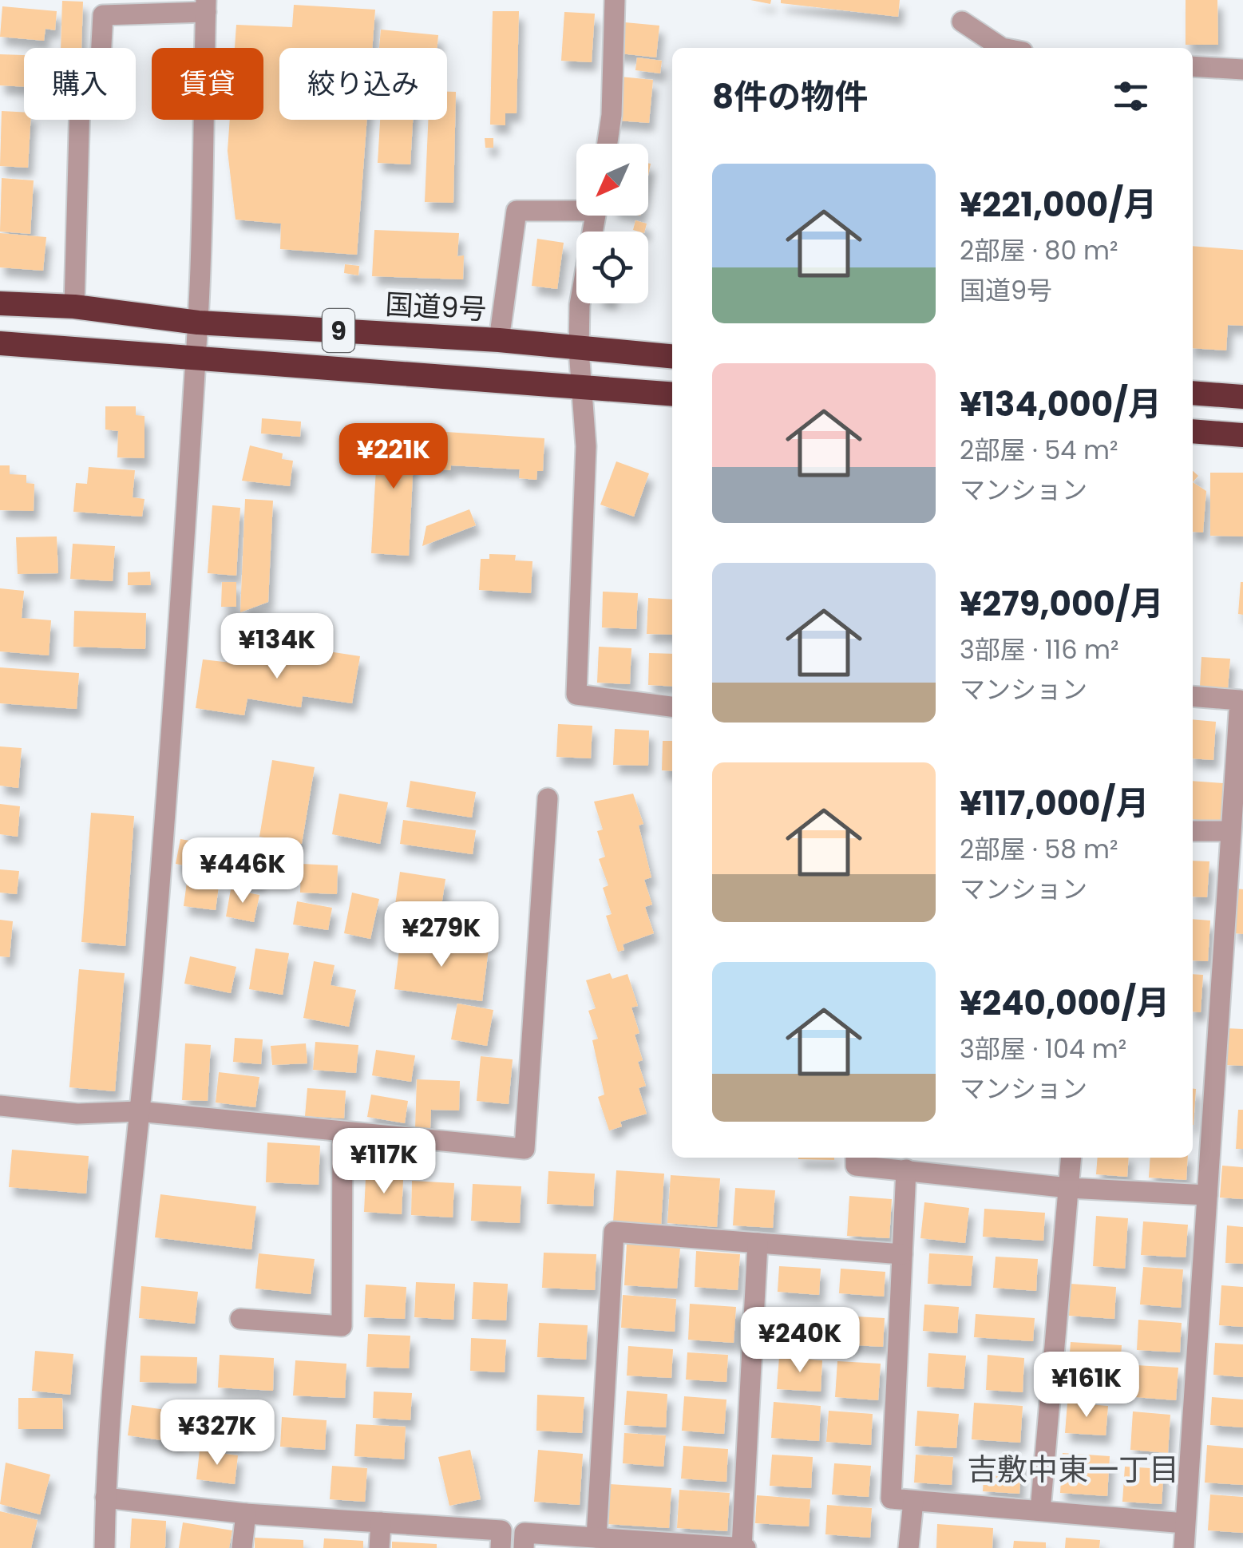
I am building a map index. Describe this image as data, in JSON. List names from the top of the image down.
{
  "streets": {
    "highway": ["国道9号", "9"]
  },
  "districts": ["吉敷中東一丁目"],
  "north": "bottom left",
  "page": {
    "chip": ["購入", "賃貸", "絞り込み"],
    "heading": "8件の物件",
    "list": [
      {
        "name": "¥221,000/月",
        "note": "2部屋 · 80 m² · 国道9号"
      },
      {
        "name": "¥134,000/月",
        "note": "2部屋 · 54 m² · マンション"
      },
      {
        "name": "¥279,000/月",
        "note": "3部屋 · 116 m² · マンション"
      },
      {
        "name": "¥117,000/月",
        "note": "2部屋 · 58 m² · マンション"
      },
      {
        "name": "¥240,000/月",
        "note": "3部屋 · 104 m² · マンション"
      }
    ],
    "price": [
      "¥221K",
      "¥134K",
      "¥446K",
      "¥279K",
      "¥117K",
      "¥240K",
      "¥161K",
      "¥327K"
    ]
  }
}
